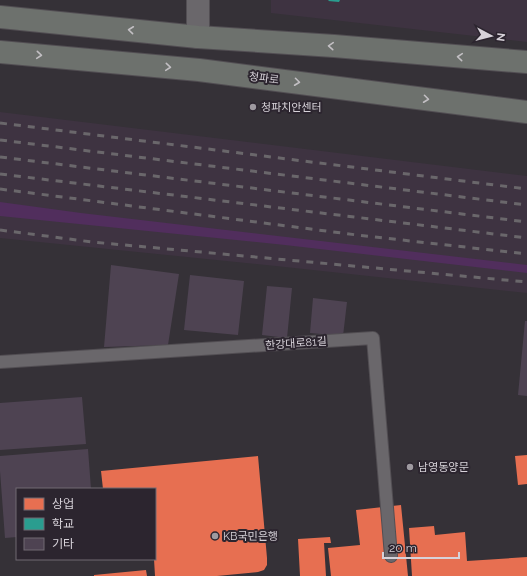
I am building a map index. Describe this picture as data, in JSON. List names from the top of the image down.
{
  "streets": {
    "main road": ["청파로"],
    "lane": ["한강대로81길"]
  },
  "places": ["청파치안센터", "남영동양문", "KB국민은행"],
  "legend": ["상업", "학교", "기타"],
  "scale_bar": "20 m",
  "north": "right"
}
